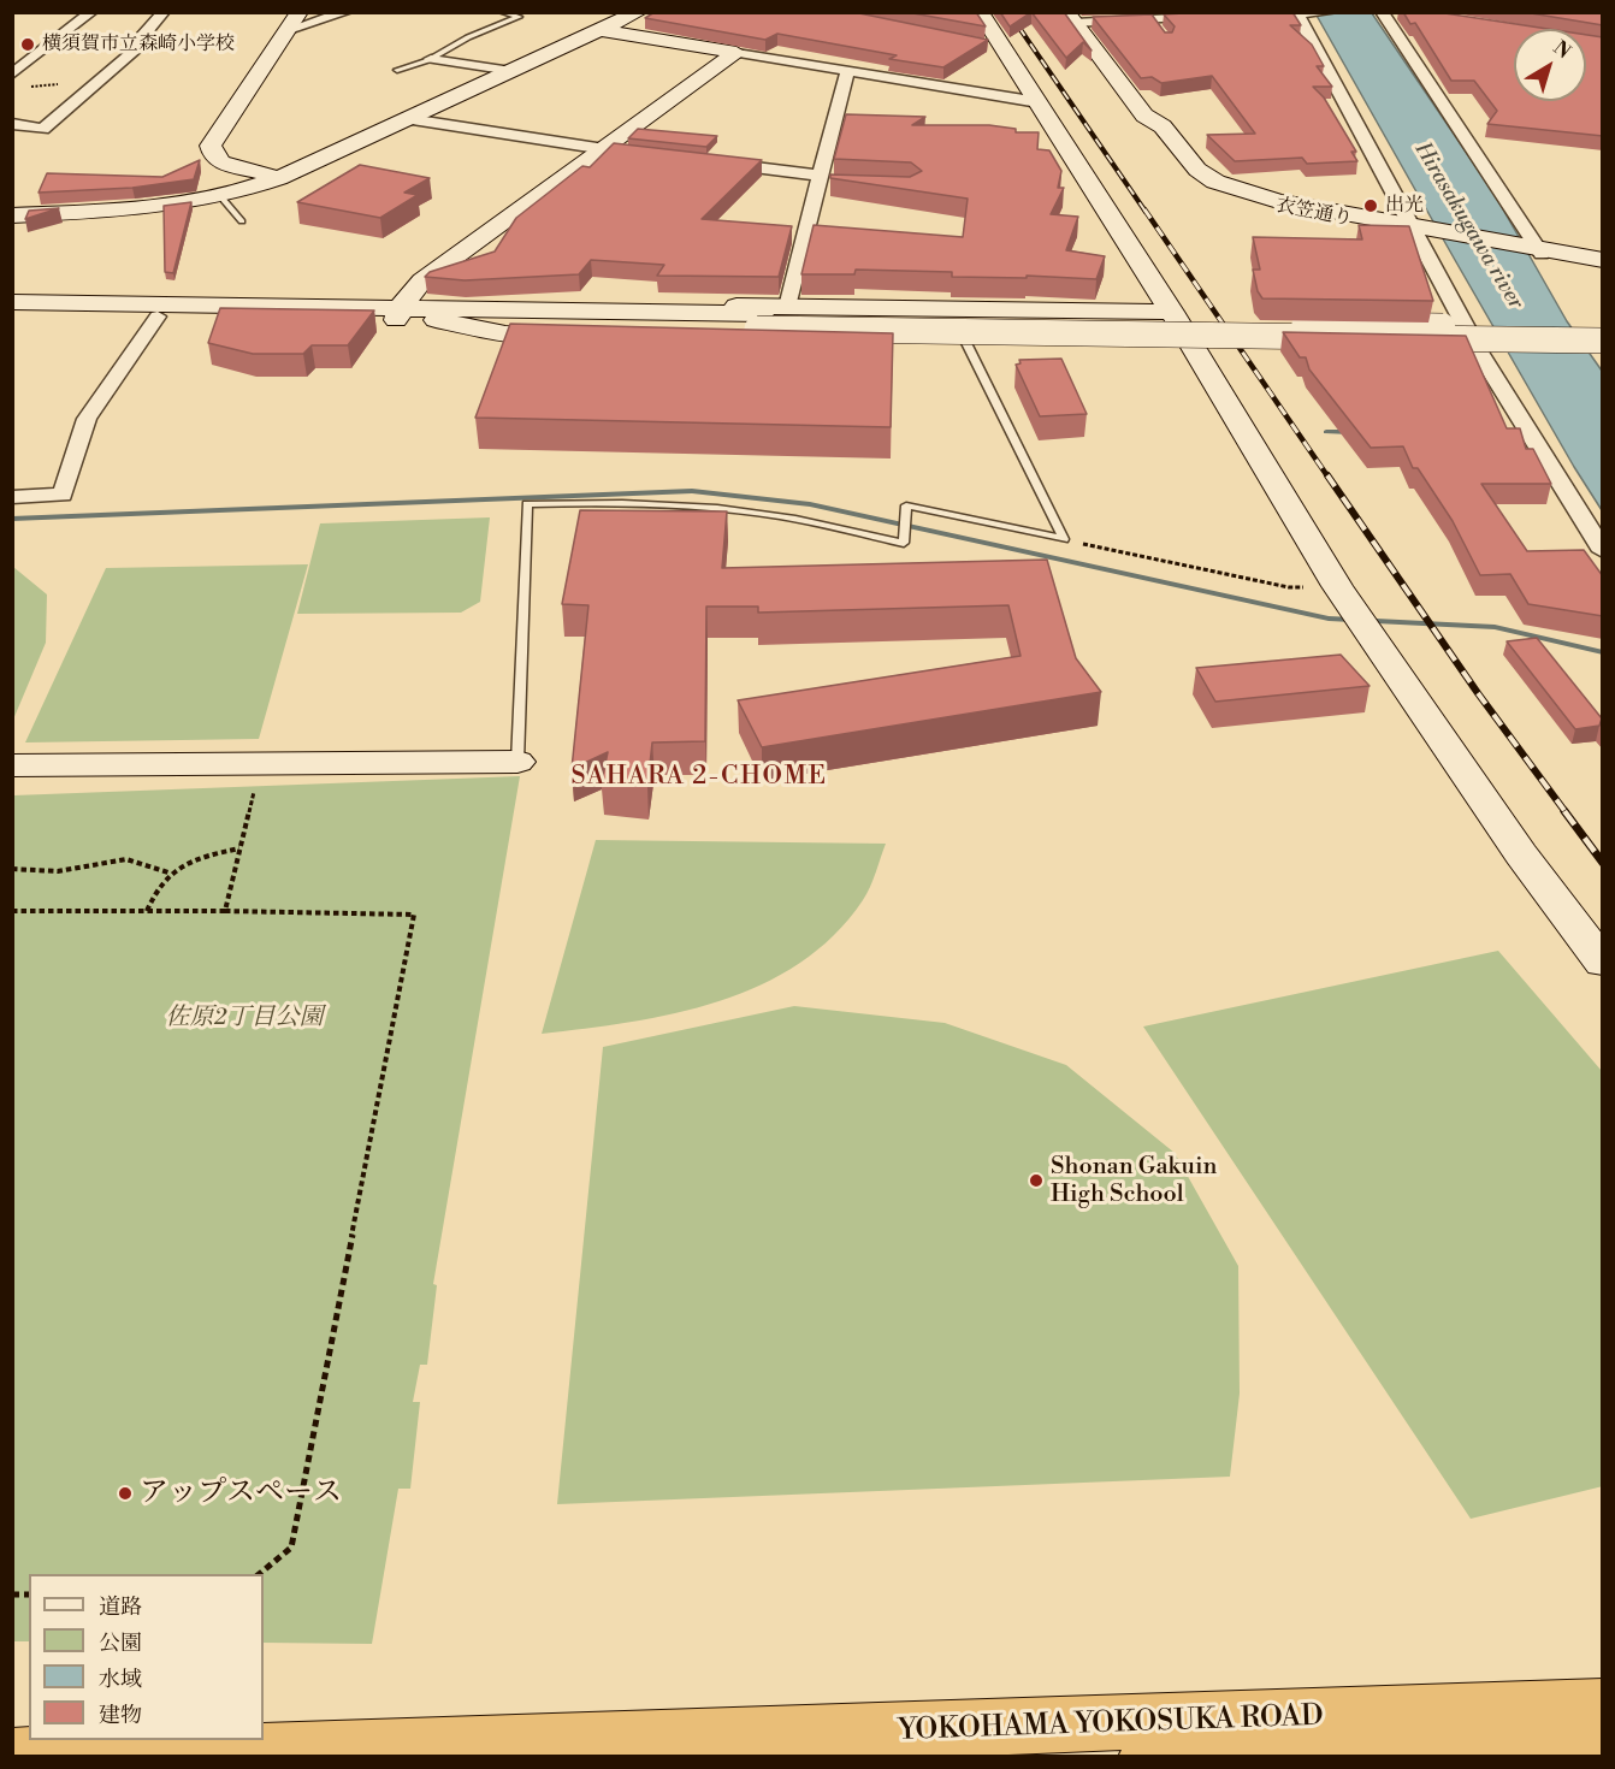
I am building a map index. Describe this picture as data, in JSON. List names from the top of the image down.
{
  "streets": {
    "highway": ["YOKOHAMA YOKOSUKA ROAD"],
    "street": ["衣笠通り"]
  },
  "districts": ["SAHARA 2-CHOME"],
  "water": ["Hirasakugawa river"],
  "parks": ["佐原2丁目公園"],
  "places": [
    "横須賀市立森崎小学校",
    "出光",
    "Shonan Gakuin High School",
    "アップスペース"
  ],
  "legend": [
    "道路",
    "公園",
    "水域",
    "建物"
  ],
  "north": "top right"
}
